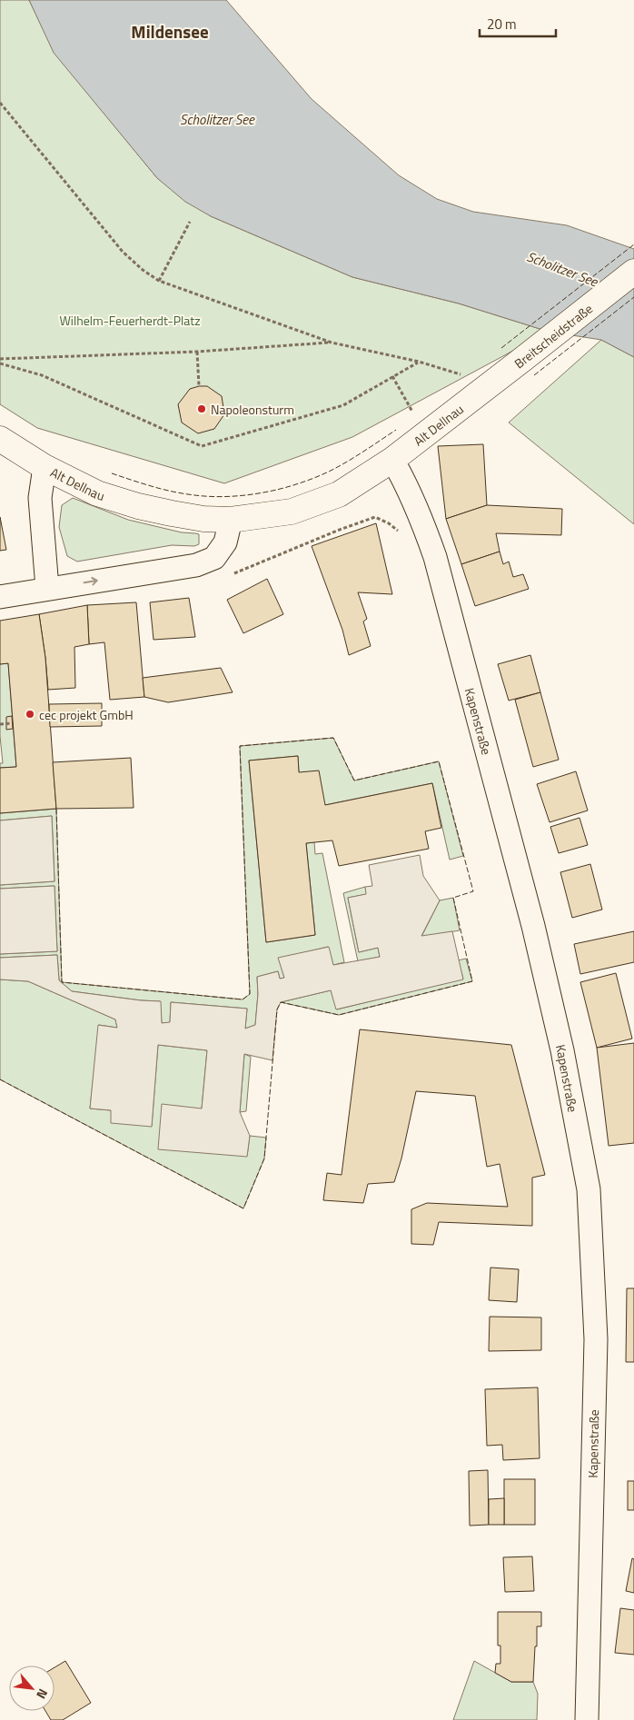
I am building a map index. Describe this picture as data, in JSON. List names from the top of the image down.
{
  "streets": {
    "street": ["Breitscheidstraße", "Alt Dellnau", "Kapenstraße"]
  },
  "crossings": [
    ["Breitscheidstraße", "Alt Dellnau"],
    ["Alt Dellnau", "Kapenstraße"]
  ],
  "districts": ["Mildensee"],
  "water": ["Scholitzer See"],
  "parks": ["Wilhelm-Feuerherdt-Platz"],
  "places": ["Napoleonsturm", "cec projekt GmbH"],
  "scale_bar": "20 m",
  "north": "bottom right"
}
